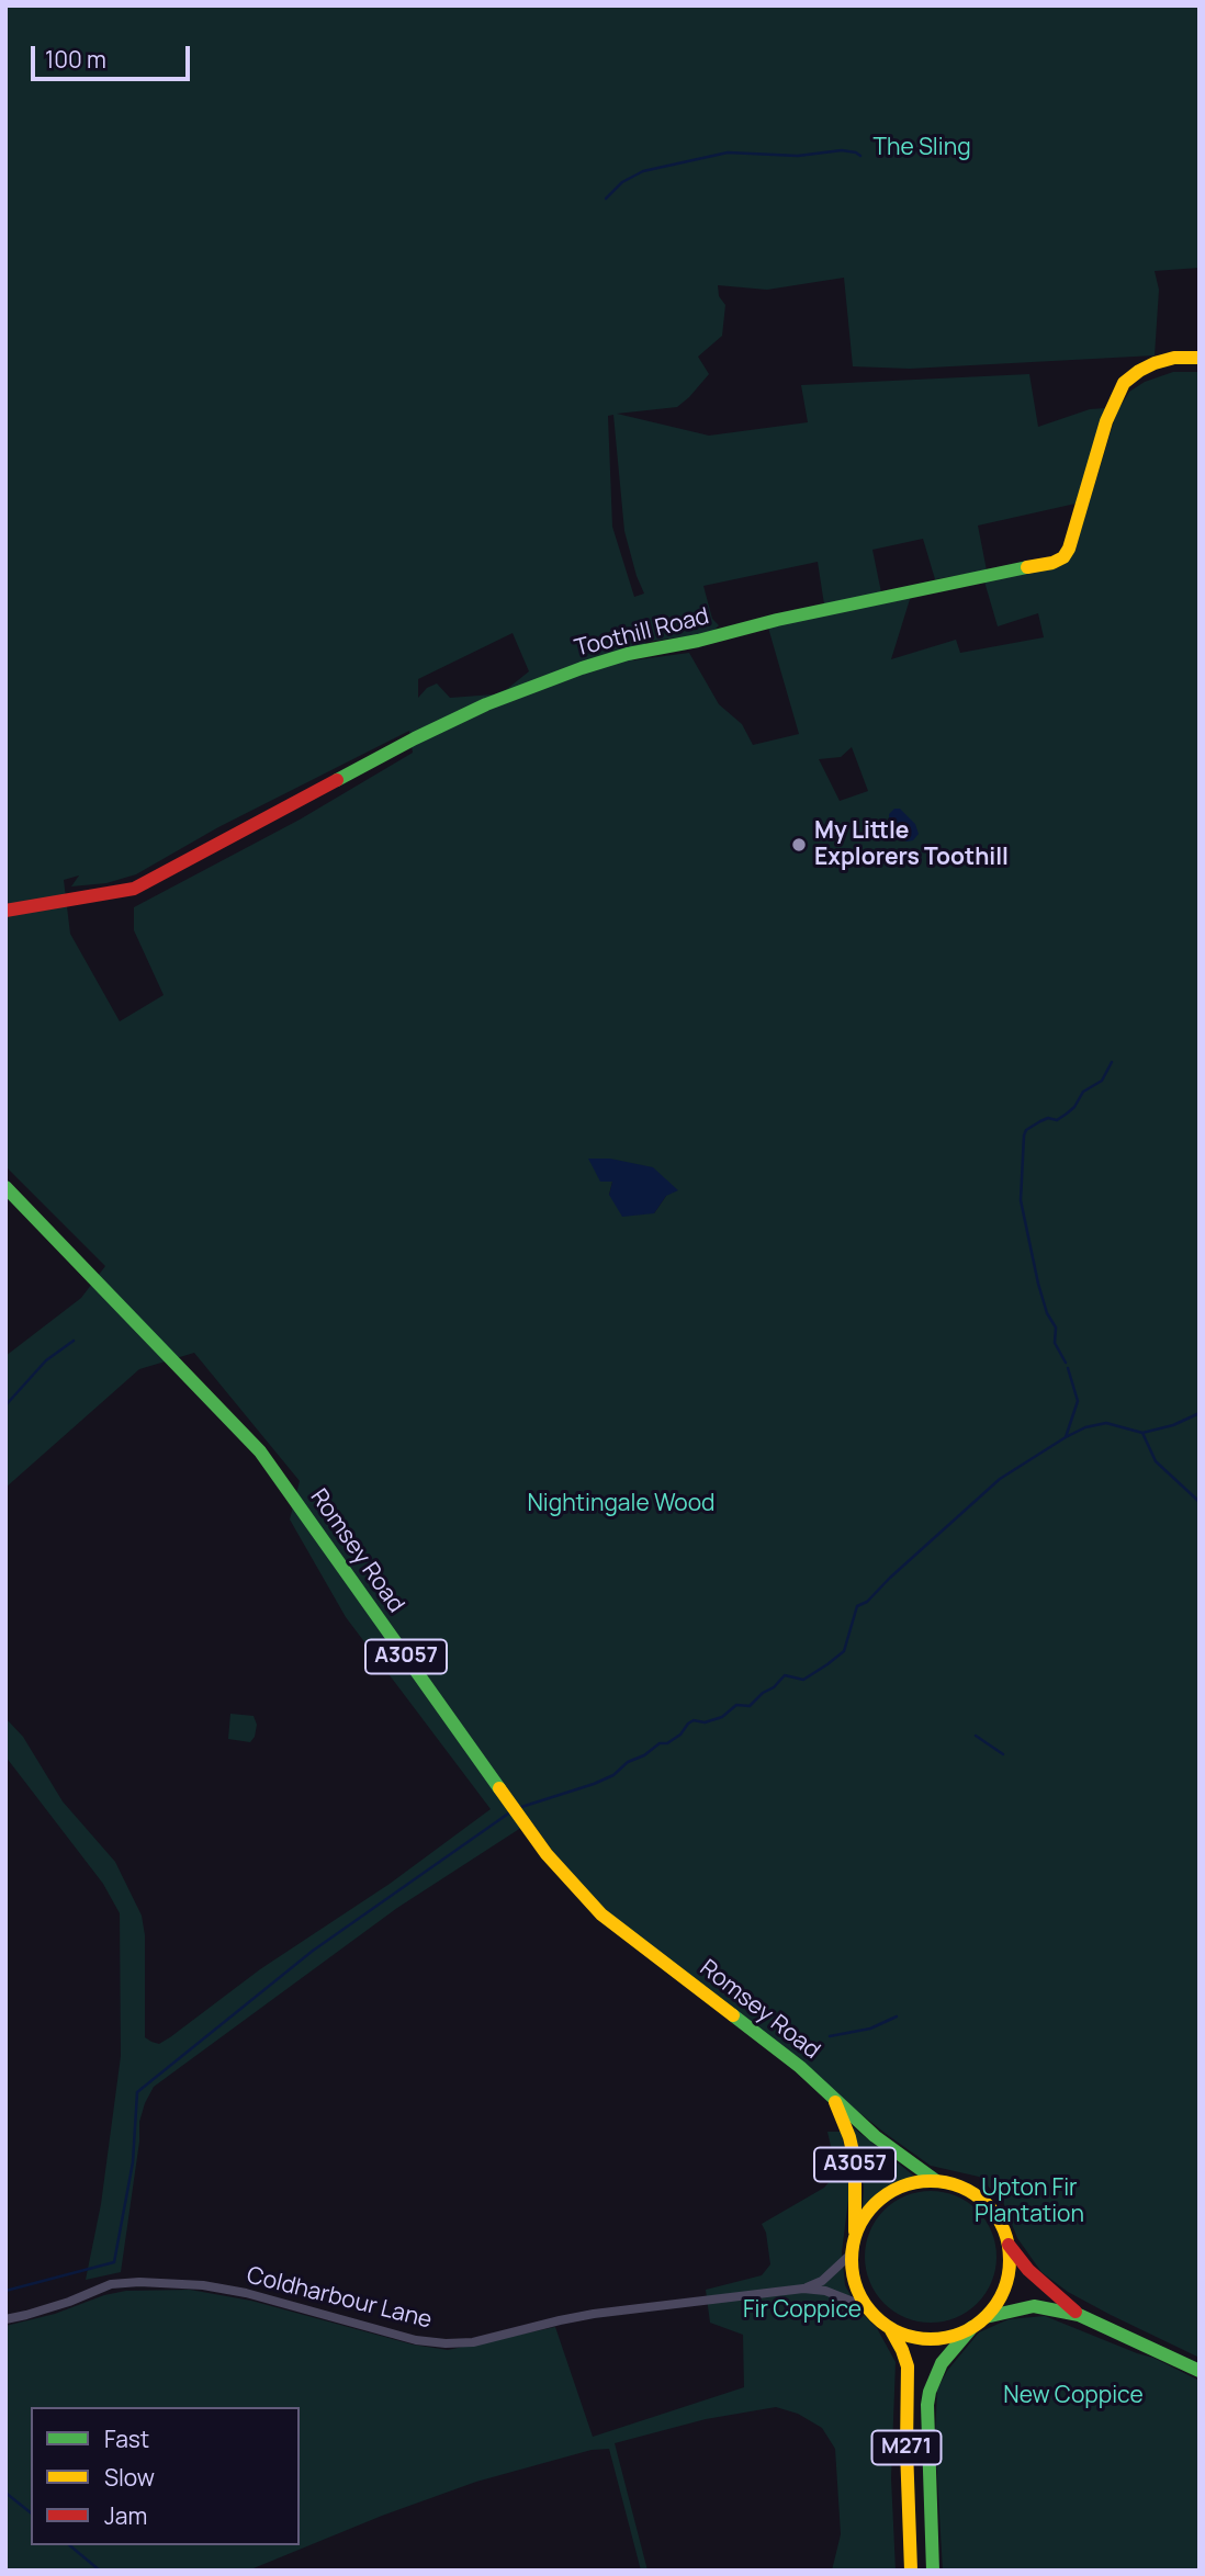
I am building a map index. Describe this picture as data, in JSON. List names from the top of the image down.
{
  "streets": {
    "main road": [
      "Toothill Road",
      "Romsey Road",
      "A3057",
      "M271"
    ],
    "street": ["Coldharbour Lane"]
  },
  "crossings": [
    ["Romsey Road", "Coldharbour Lane"],
    ["Romsey Road", "M271"],
    ["Coldharbour Lane", "M271"]
  ],
  "parks": [
    "The Sling",
    "Nightingale Wood",
    "Upton Fir Plantation",
    "Fir Coppice",
    "New Coppice"
  ],
  "places": ["My Little Explorers Toothill"],
  "legend": ["Fast", "Slow", "Jam"],
  "scale_bar": "100 m"
}
